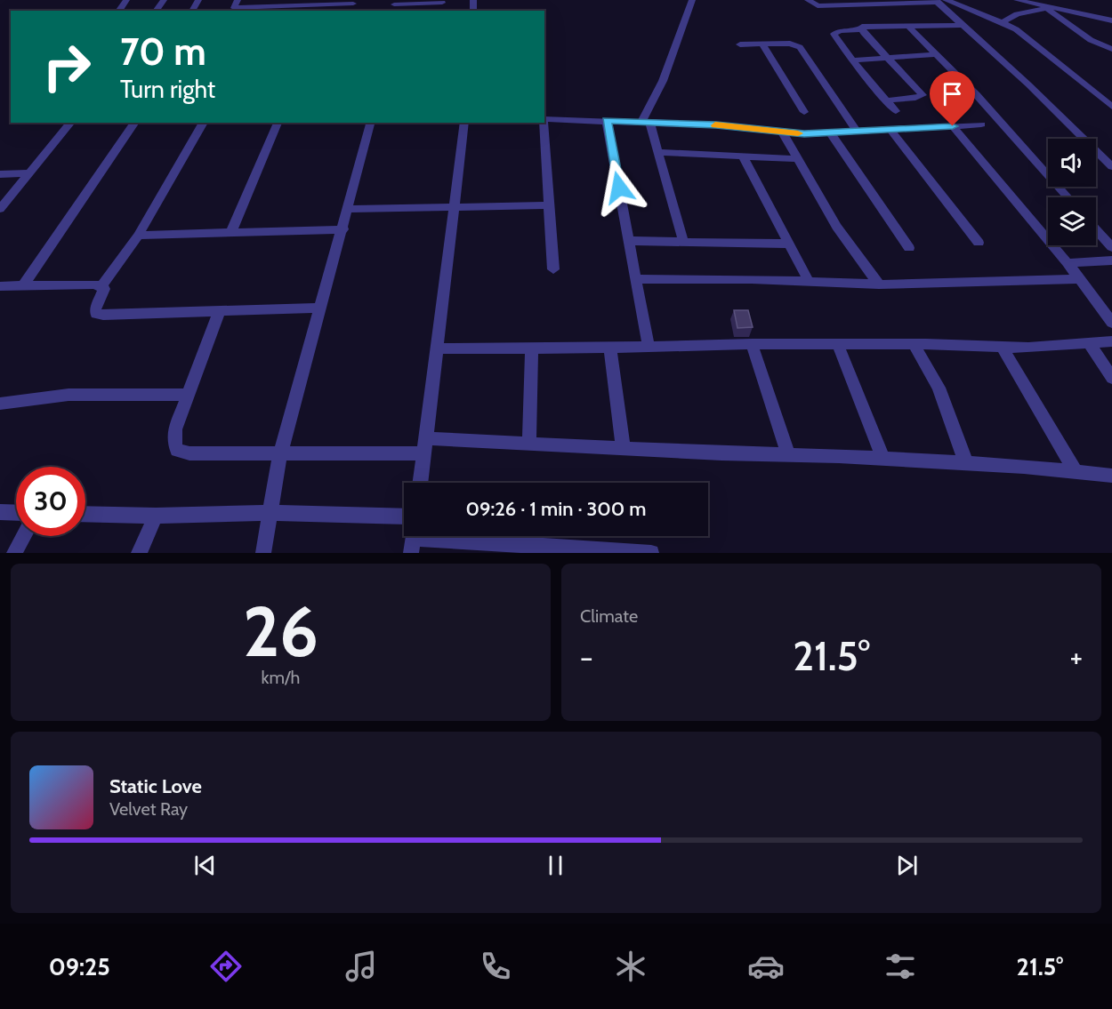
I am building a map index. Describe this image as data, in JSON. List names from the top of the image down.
{
  "page": {
    "turn": ["70 m", "Turn right"],
    "limit": "30",
    "trip": "09:26 · 1 min · 300 m",
    "tile": [
      ["26", "km/h"],
      "Climate"
    ],
    "heat": ["−", "21.5°", "+"],
    "song": ["Static Love", "Velvet Ray"],
    "tabs": ["09:25", "21.5°"]
  }
}
